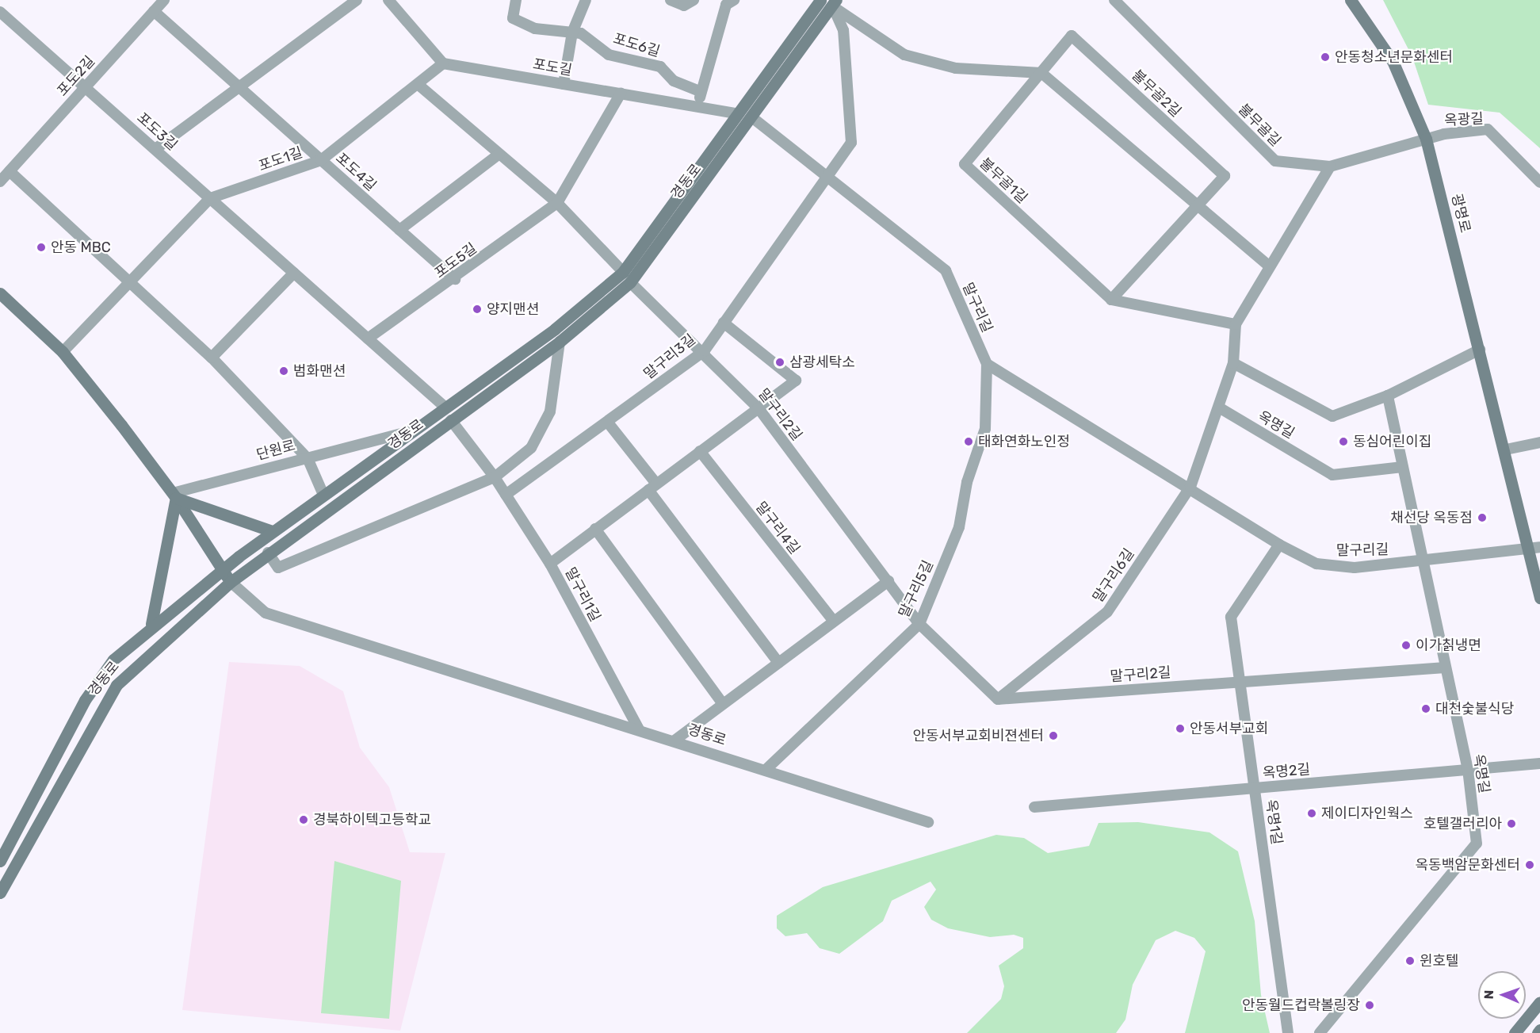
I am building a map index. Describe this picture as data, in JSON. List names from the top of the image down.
{
  "streets": {
    "street": [
      "포도6길",
      "포도길",
      "포도2길",
      "불무골2길",
      "옥광길",
      "불무골길",
      "포도3길",
      "포도1길",
      "포도4길",
      "불무골1길",
      "경동로",
      "광명로",
      "포도5길",
      "말구리길",
      "말구리3길",
      "말구리2길",
      "옥명길",
      "단원로",
      "말구리4길",
      "말구리6길",
      "말구리5길",
      "말구리1길",
      "옥명2길",
      "옥명1길"
    ]
  },
  "crossings": [
    ["포도길", "포도1길"],
    ["포도길", "경동로"],
    ["포도길", "포도5길"],
    ["포도2길", "포도3길"],
    ["포도2길", "포도4길"],
    ["불무골2길", "불무골1길"],
    ["옥광길", "불무골길"],
    ["옥광길", "광명로"],
    ["불무골길", "광명로"],
    ["포도3길", "포도1길"],
    ["포도3길", "경동로"],
    ["포도3길", "포도5길"],
    ["포도1길", "포도4길"],
    ["포도4길", "포도5길"],
    ["경동로", "말구리길"],
    ["경동로", "말구리3길"],
    ["경동로", "말구리2길"],
    ["경동로", "말구리5길"],
    ["경동로", "말구리1길"],
    ["광명로", "말구리길"],
    ["말구리길", "말구리3길"],
    ["말구리길", "옥명길"],
    ["말구리길", "말구리6길"],
    ["말구리길", "말구리5길"],
    ["말구리길", "옥명1길"],
    ["말구리3길", "말구리2길"],
    ["말구리3길", "말구리1길"],
    ["말구리2길", "옥명길"],
    ["말구리2길", "말구리6길"],
    ["말구리2길", "말구리5길"],
    ["말구리2길", "옥명1길"],
    ["옥명길", "옥명2길"],
    ["옥명2길", "옥명1길"]
  ],
  "places": [
    "안동청소년문화센터",
    "안동 MBC",
    "양지맨션",
    "삼광세탁소",
    "범화맨션",
    "태화연화노인정",
    "동심어린이집",
    "채선당 옥동점",
    "이가칡냉면",
    "대천숯불식당",
    "안동서부교회",
    "안동서부교회비젼센터",
    "제이디자인웍스",
    "경북하이텍고등학교",
    "호텔갤러리아",
    "옥동백암문화센터",
    "윈호텔",
    "안동월드컵락볼링장"
  ],
  "north": "left"
}
